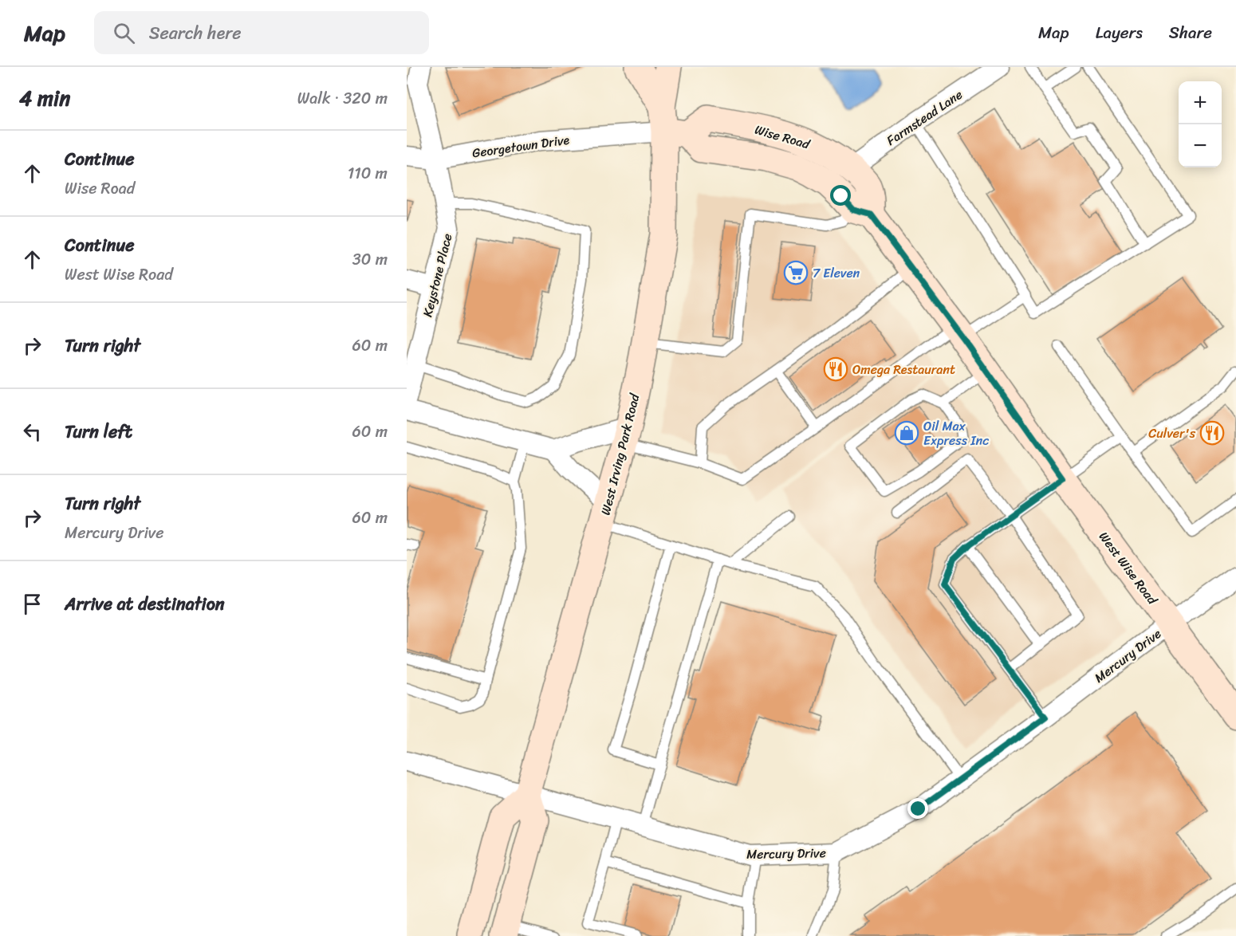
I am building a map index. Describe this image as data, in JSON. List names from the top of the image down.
{
  "streets": {
    "street": [
      "Farmstead Lane",
      "Wise Road",
      "Georgetown Drive",
      "Keystone Place",
      "West Irving Park Road",
      "West Wise Road",
      "Mercury Drive"
    ]
  },
  "crossings": [
    ["Farmstead Lane", "Wise Road"],
    ["Wise Road", "Georgetown Drive"],
    ["Wise Road", "West Irving Park Road"],
    ["Wise Road", "West Wise Road"],
    ["Georgetown Drive", "Keystone Place"],
    ["Georgetown Drive", "West Irving Park Road"],
    ["West Irving Park Road", "Mercury Drive"],
    ["West Wise Road", "Mercury Drive"]
  ],
  "places": {
    "supermarket": ["7 Eleven"],
    "restaurant": ["Omega Restaurant", "Culver's"],
    "shop": ["Oil Max Express Inc"]
  },
  "page": {
    "header": "Map",
    "search": "Search here",
    "nav": ["Map", "Layers", "Share"],
    "heading": ["4 min", "Walk · 320 m"],
    "map_buttons": ["+", "−"],
    "list": [
      ["Continue", "Wise Road", "110 m"],
      ["Continue", "West Wise Road", "30 m"],
      ["Turn right", "60 m"],
      ["Turn left", "60 m"],
      ["Turn right", "Mercury Drive", "60 m"],
      "Arrive at destination"
    ]
  }
}
